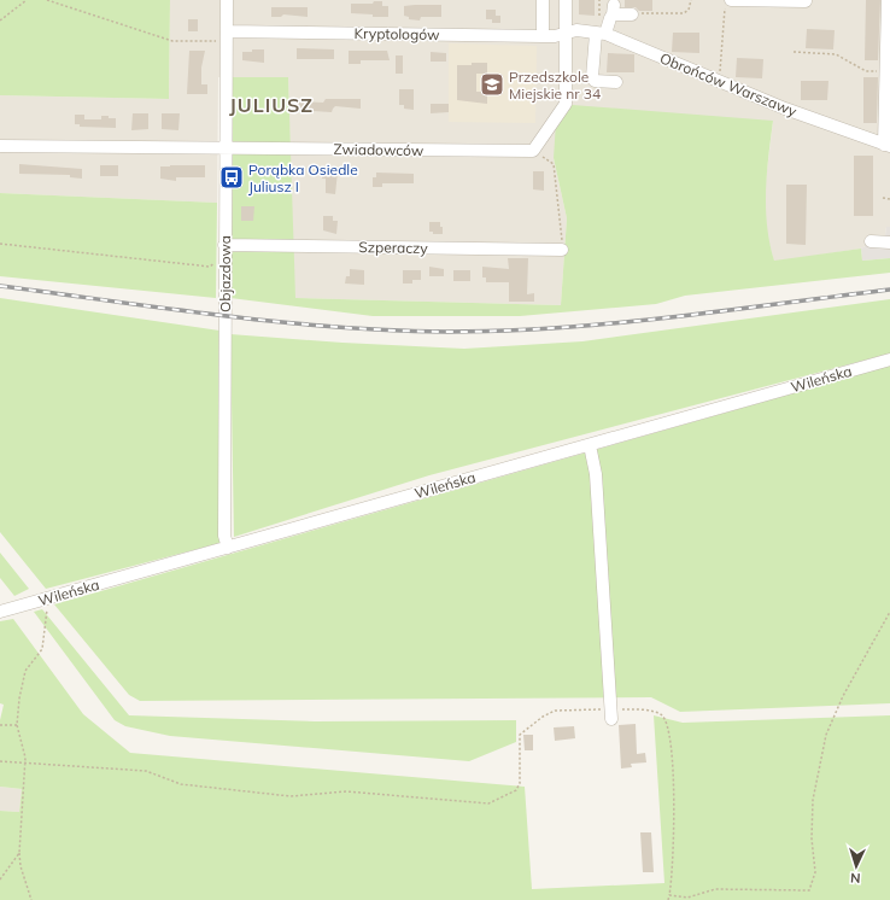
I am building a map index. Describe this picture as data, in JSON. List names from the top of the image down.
{
  "streets": {
    "street": [
      "Kryptologów",
      "Obrońców Warszawy",
      "Zwiadowców",
      "Szperaczy",
      "Objazdowa",
      "Wileńska"
    ]
  },
  "crossings": [
    ["Kryptologów", "Obrońców Warszawy"],
    ["Kryptologów", "Objazdowa"],
    ["Zwiadowców", "Objazdowa"],
    ["Szperaczy", "Objazdowa"],
    ["Objazdowa", "Wileńska"]
  ],
  "districts": ["JULIUSZ"],
  "places": {
    "school or university": ["Przedszkole Miejskie nr 34"],
    "bus stop": ["Porąbka Osiedle Juliusz I"]
  },
  "north": "bottom"
}
